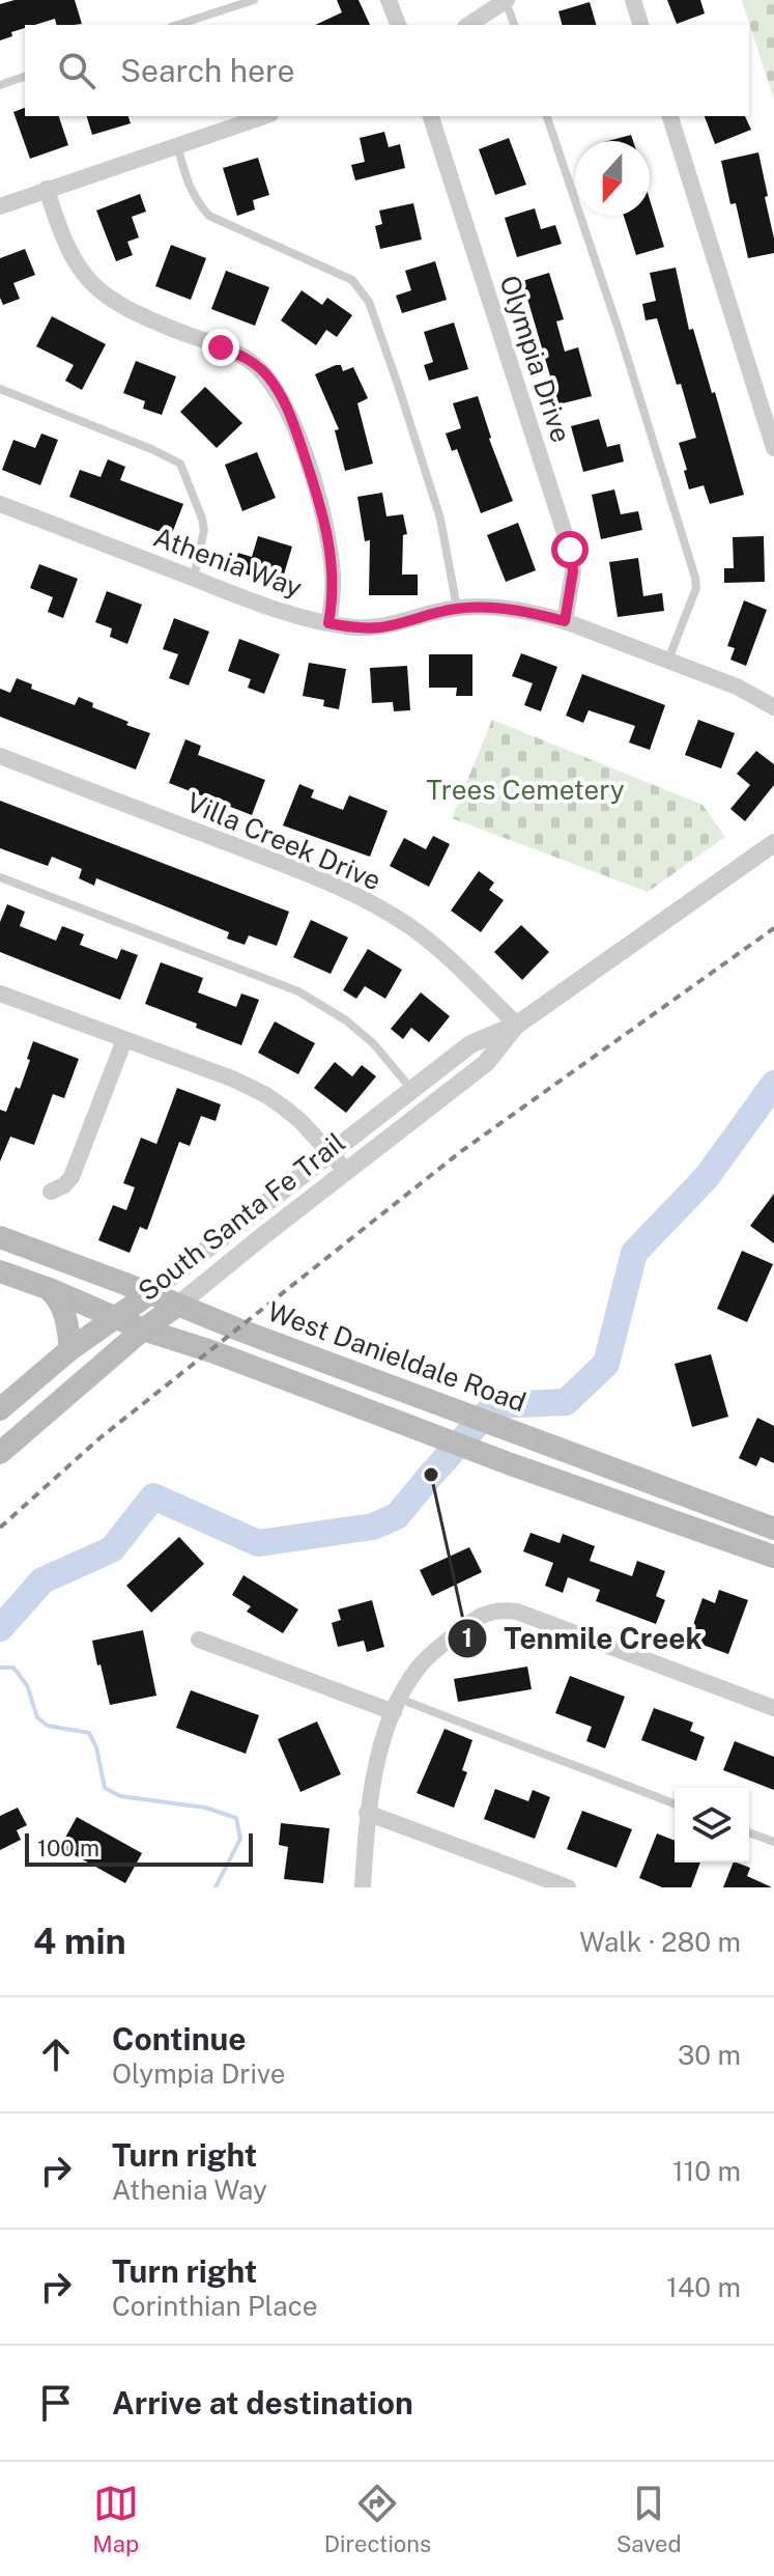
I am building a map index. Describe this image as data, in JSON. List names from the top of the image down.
{
  "streets": {
    "main road": ["South Santa Fe Trail", "West Danieldale Road"],
    "street": ["Olympia Drive", "Athenia Way", "Villa Creek Drive"]
  },
  "crossings": [
    ["Olympia Drive", "Athenia Way"],
    ["Villa Creek Drive", "South Santa Fe Trail"],
    ["South Santa Fe Trail", "West Danieldale Road"]
  ],
  "parks": ["Trees Cemetery"],
  "places": ["Tenmile Creek"],
  "scale_bar": "100 m",
  "north": "bottom",
  "page": {
    "search": "Search here",
    "scale": "100 m",
    "heading": ["4 min", "Walk · 280 m"],
    "list": [
      ["Continue", "Olympia Drive", "30 m"],
      ["Turn right", "Athenia Way", "110 m"],
      ["Turn right", "Corinthian Place", "140 m"],
      "Arrive at destination"
    ],
    "nav": ["Map", "Directions", "Saved"]
  }
}
